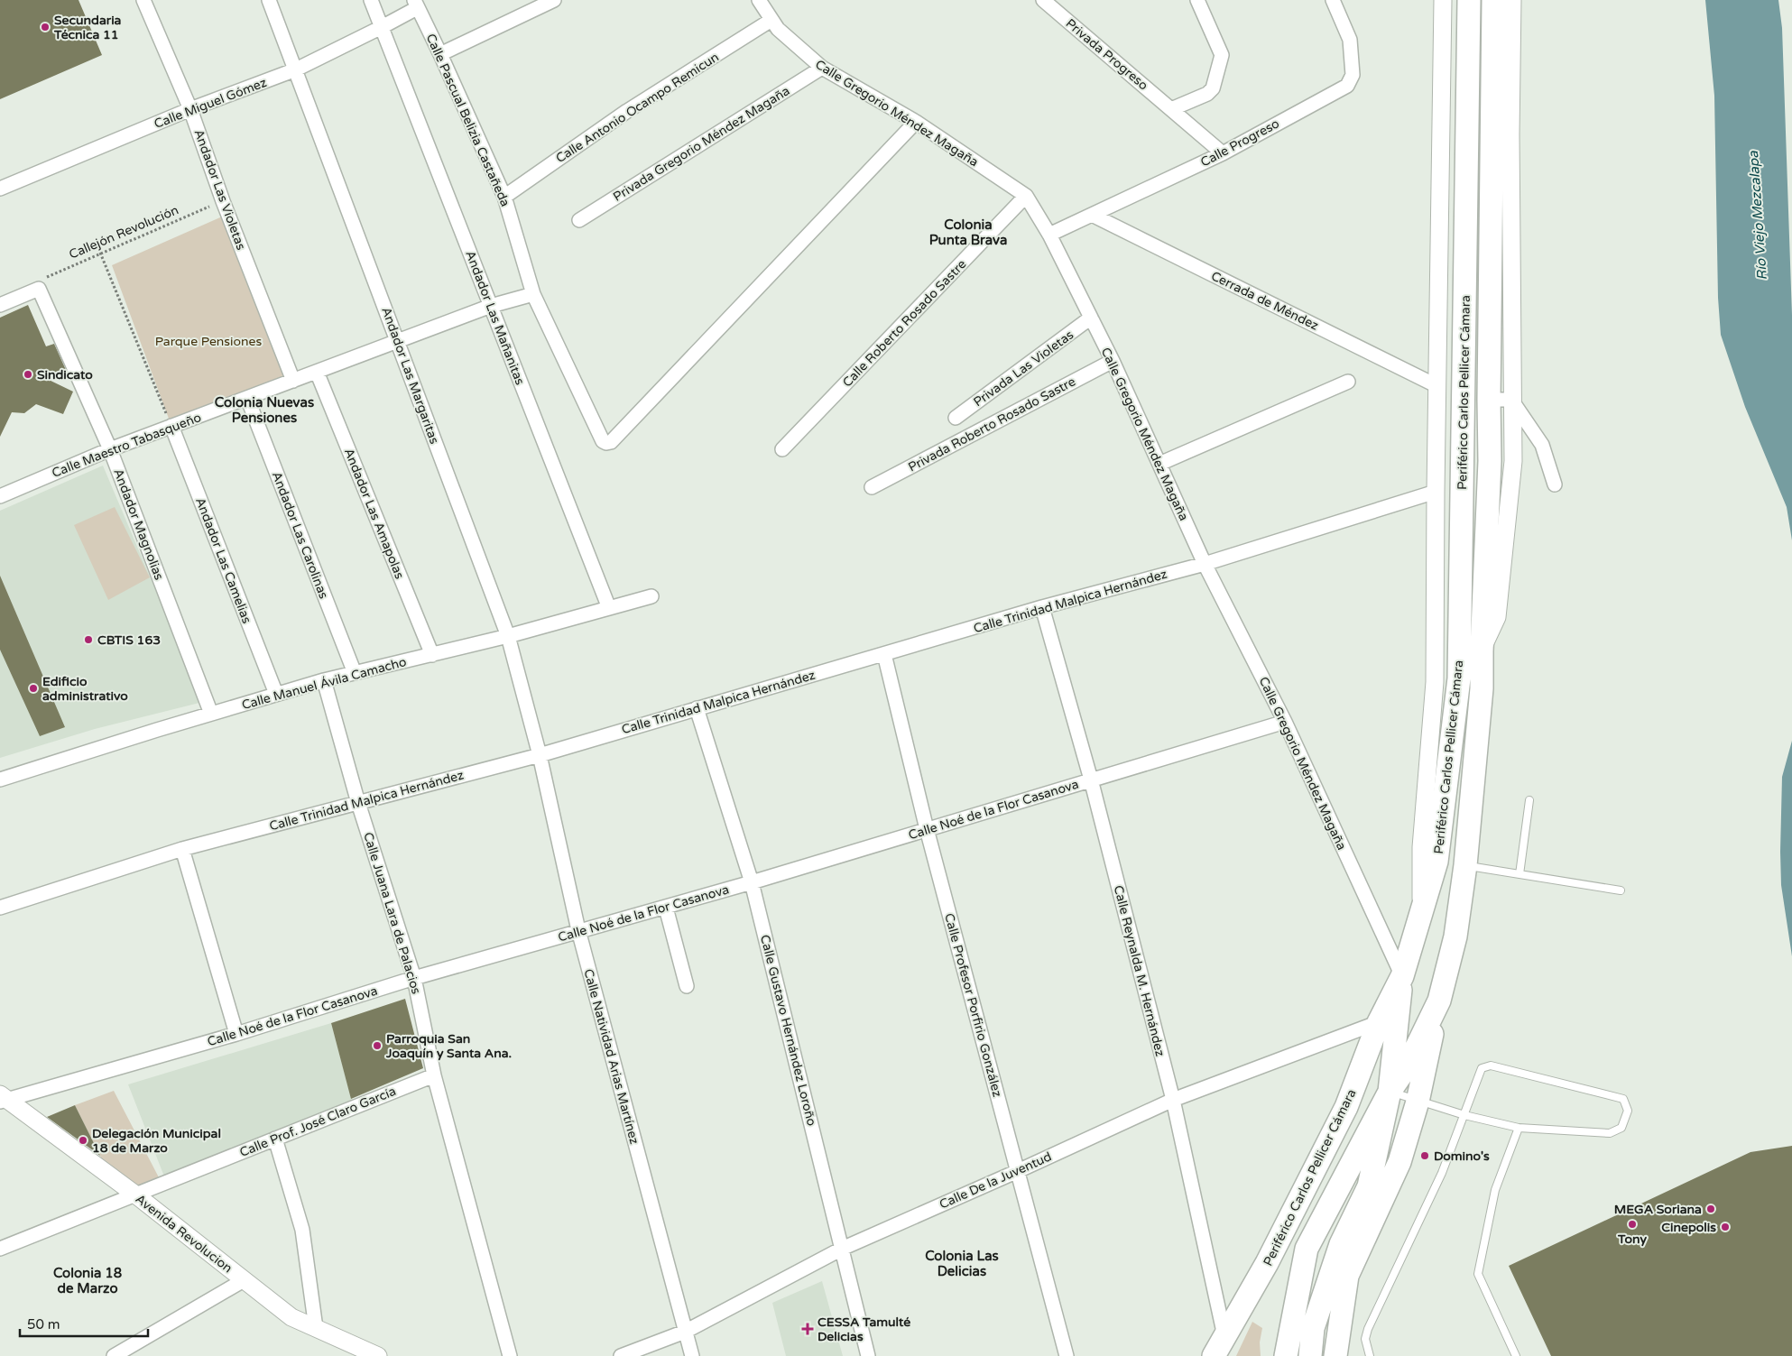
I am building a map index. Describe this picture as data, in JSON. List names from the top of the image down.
{
  "streets": {
    "main road": ["Periférico Carlos Pellicer Cámara"],
    "street": [
      "Privada Progreso",
      "Calle Miguel Gómez",
      "Calle Antonio Ocampo Remicun",
      "Calle Gregorio Méndez Magaña",
      "Calle Pascual Belizia Castañeda",
      "Calle Progreso",
      "Privada Gregorio Méndez Magaña",
      "Andador Las Violetas",
      "Cerrada de Méndez",
      "Andador Las Mañanitas",
      "Calle Roberto Rosado Sastre",
      "Privada Las Violetas",
      "Andador Las Margaritas",
      "Privada Roberto Rosado Sastre",
      "Calle Maestro Tabasqueño",
      "Andador Las Amapolas",
      "Andador Magnolias",
      "Andador Las Carolinas",
      "Andador Las Camelias",
      "Calle Trinidad Malpica Hernández",
      "Calle Manuel Ávila Camacho",
      "Calle Noé de la Flor Casanova",
      "Calle Juana Lara de Palacios",
      "Calle Reynalda M. Hernández",
      "Calle Profesor Porfirio González",
      "Calle Gustavo Hernández Loroño",
      "Calle Natividad Arias Martínez",
      "Calle Prof. José Claro García",
      "Calle De la Juventud",
      "Avenida Revolucion"
    ],
    "path": ["Callejón Revolución"]
  },
  "crossings": [
    ["Privada Progreso", "Calle Progreso"],
    ["Calle Miguel Gómez", "Calle Pascual Belizia Castañeda"],
    ["Calle Miguel Gómez", "Andador Las Violetas"],
    ["Calle Miguel Gómez", "Andador Las Mañanitas"],
    ["Calle Miguel Gómez", "Andador Las Margaritas"],
    ["Calle Antonio Ocampo Remicun", "Calle Gregorio Méndez Magaña"],
    ["Calle Antonio Ocampo Remicun", "Calle Pascual Belizia Castañeda"],
    ["Calle Gregorio Méndez Magaña", "Calle Pascual Belizia Castañeda"],
    ["Calle Gregorio Méndez Magaña", "Calle Progreso"],
    ["Calle Gregorio Méndez Magaña", "Privada Gregorio Méndez Magaña"],
    ["Calle Gregorio Méndez Magaña", "Calle Roberto Rosado Sastre"],
    ["Calle Gregorio Méndez Magaña", "Privada Las Violetas"],
    ["Calle Gregorio Méndez Magaña", "Periférico Carlos Pellicer Cámara"],
    ["Calle Gregorio Méndez Magaña", "Privada Roberto Rosado Sastre"],
    ["Calle Gregorio Méndez Magaña", "Calle Trinidad Malpica Hernández"],
    ["Calle Gregorio Méndez Magaña", "Calle Noé de la Flor Casanova"],
    ["Calle Pascual Belizia Castañeda", "Calle Maestro Tabasqueño"],
    ["Calle Progreso", "Cerrada de Méndez"],
    ["Andador Las Violetas", "Callejón Revolución"],
    ["Andador Las Violetas", "Calle Maestro Tabasqueño"],
    ["Callejón Revolución", "Andador Magnolias"],
    ["Andador Las Mañanitas", "Calle Maestro Tabasqueño"],
    ["Andador Las Mañanitas", "Calle Manuel Ávila Camacho"],
    ["Andador Las Margaritas", "Calle Maestro Tabasqueño"],
    ["Andador Las Margaritas", "Calle Trinidad Malpica Hernández"],
    ["Andador Las Margaritas", "Calle Manuel Ávila Camacho"],
    ["Andador Las Margaritas", "Calle Natividad Arias Martínez"],
    ["Periférico Carlos Pellicer Cámara", "Calle Reynalda M. Hernández"],
    ["Periférico Carlos Pellicer Cámara", "Calle De la Juventud"],
    ["Calle Maestro Tabasqueño", "Andador Las Amapolas"],
    ["Calle Maestro Tabasqueño", "Andador Magnolias"],
    ["Calle Maestro Tabasqueño", "Andador Las Carolinas"],
    ["Calle Maestro Tabasqueño", "Andador Las Camelias"],
    ["Andador Las Amapolas", "Calle Manuel Ávila Camacho"],
    ["Andador Magnolias", "Calle Manuel Ávila Camacho"],
    ["Andador Las Carolinas", "Calle Manuel Ávila Camacho"],
    ["Andador Las Camelias", "Calle Manuel Ávila Camacho"],
    ["Calle Trinidad Malpica Hernández", "Calle Juana Lara de Palacios"],
    ["Calle Trinidad Malpica Hernández", "Calle Reynalda M. Hernández"],
    ["Calle Trinidad Malpica Hernández", "Calle Profesor Porfirio González"],
    ["Calle Trinidad Malpica Hernández", "Calle Gustavo Hernández Loroño"],
    ["Calle Trinidad Malpica Hernández", "Calle Natividad Arias Martínez"],
    ["Calle Manuel Ávila Camacho", "Calle Juana Lara de Palacios"],
    ["Calle Noé de la Flor Casanova", "Calle Juana Lara de Palacios"],
    ["Calle Noé de la Flor Casanova", "Calle Reynalda M. Hernández"],
    ["Calle Noé de la Flor Casanova", "Calle Profesor Porfirio González"],
    ["Calle Noé de la Flor Casanova", "Calle Gustavo Hernández Loroño"],
    ["Calle Noé de la Flor Casanova", "Calle Natividad Arias Martínez"],
    ["Calle Noé de la Flor Casanova", "Avenida Revolucion"],
    ["Calle Juana Lara de Palacios", "Calle Prof. José Claro García"],
    ["Calle Reynalda M. Hernández", "Calle De la Juventud"],
    ["Calle Profesor Porfirio González", "Calle De la Juventud"],
    ["Calle Gustavo Hernández Loroño", "Calle De la Juventud"],
    ["Calle Natividad Arias Martínez", "Calle De la Juventud"],
    ["Calle Prof. José Claro García", "Avenida Revolucion"]
  ],
  "districts": [
    "Colonia Punta Brava",
    "Colonia Nuevas Pensiones",
    "Colonia Las Delicias",
    "Colonia 18 de Marzo"
  ],
  "water": ["Río Viejo Mezcalapa"],
  "parks": ["Parque Pensiones"],
  "places": {
    "other": [
      "Secundaria Técnica 11",
      "Sindicato",
      "CBTIS 163",
      "Edificio administrativo",
      "Parroquia San Joaquín y Santa Ana.",
      "Delegación Municipal 18 de Marzo",
      "Domino's",
      "MEGA Soriana",
      "Tony",
      "Cinepolis"
    ],
    "health": ["CESSA Tamulté Delicias"]
  },
  "scale_bar": "50 m"
}
